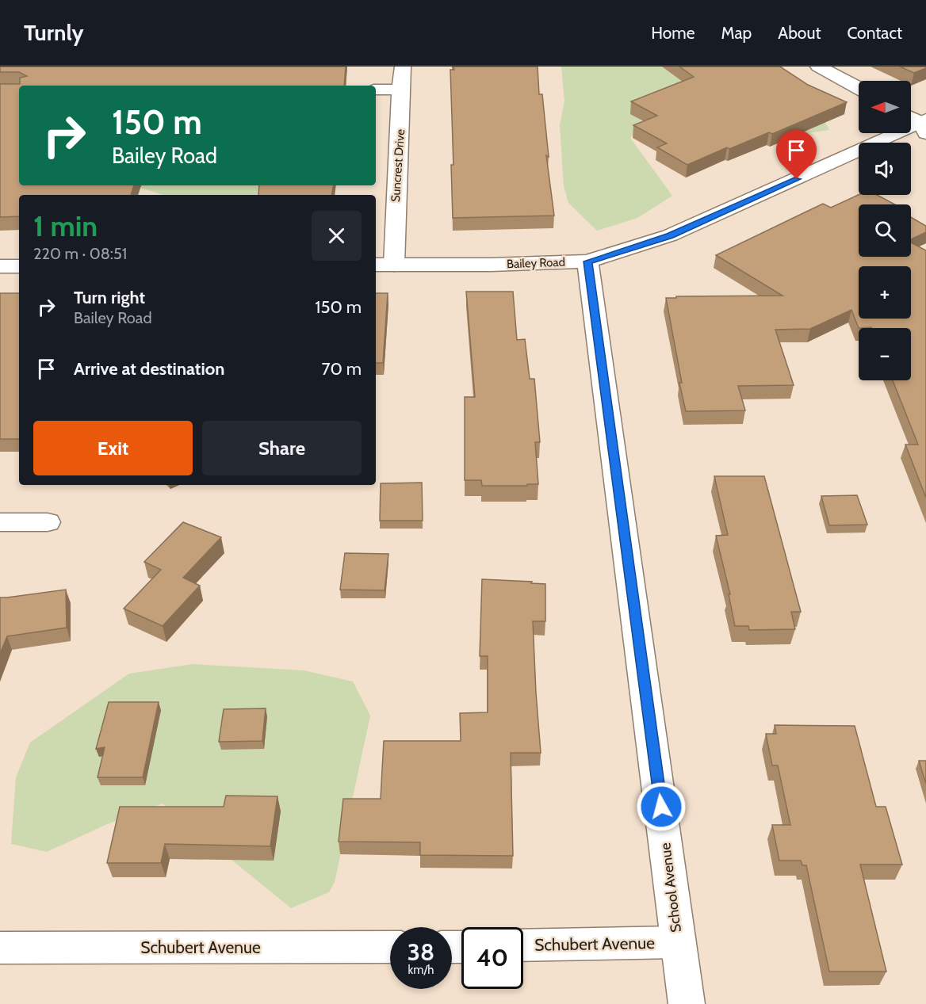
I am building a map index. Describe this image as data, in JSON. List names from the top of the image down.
{
  "streets": {
    "street": [
      "Suncrest Drive",
      "Bailey Road",
      "School Avenue",
      "Schubert Avenue"
    ]
  },
  "crossings": [
    ["Suncrest Drive", "Bailey Road"],
    ["Bailey Road", "School Avenue"],
    ["School Avenue", "Schubert Avenue"]
  ],
  "north": "left",
  "page": {
    "header": "Turnly",
    "nav": [
      "Home",
      "Map",
      "About",
      "Contact"
    ],
    "map_buttons": ["+", "−"],
    "turn": ["150 m", "Bailey Road"],
    "heading": ["1 min", "220 m · 08:51"],
    "list": [
      {
        "name": "Turn right",
        "note": "Bailey Road",
        "value": "150 m"
      },
      {
        "name": "Arrive at destination",
        "value": "70 m"
      }
    ],
    "buttons": ["Exit", "Share"],
    "speed": "38 km/h",
    "limit": "40"
  }
}
